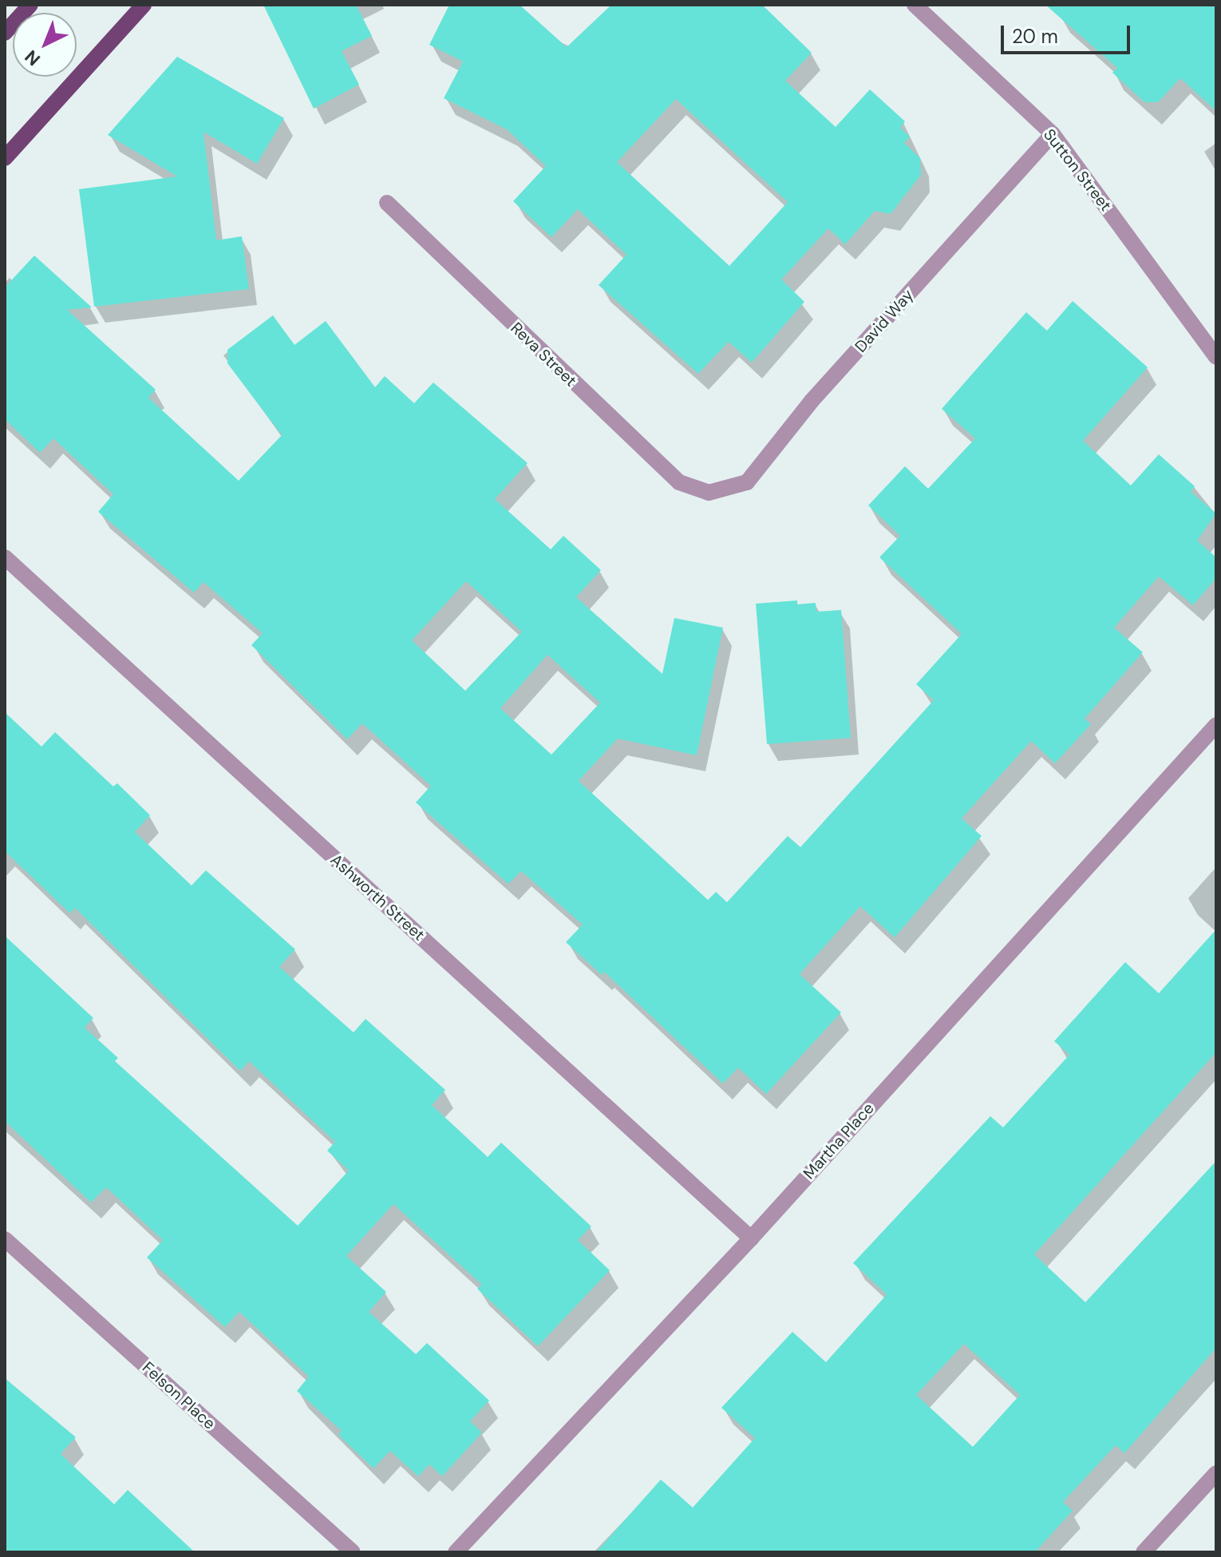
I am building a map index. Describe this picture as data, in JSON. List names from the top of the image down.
{
  "streets": {
    "street": [
      "Sutton Street",
      "David Way",
      "Reva Street",
      "Ashworth Street",
      "Martha Place",
      "Felson Place"
    ]
  },
  "crossings": [
    ["Sutton Street", "David Way"],
    ["David Way", "Reva Street"],
    ["Ashworth Street", "Martha Place"]
  ],
  "scale_bar": "20 m",
  "north": "bottom left"
}
